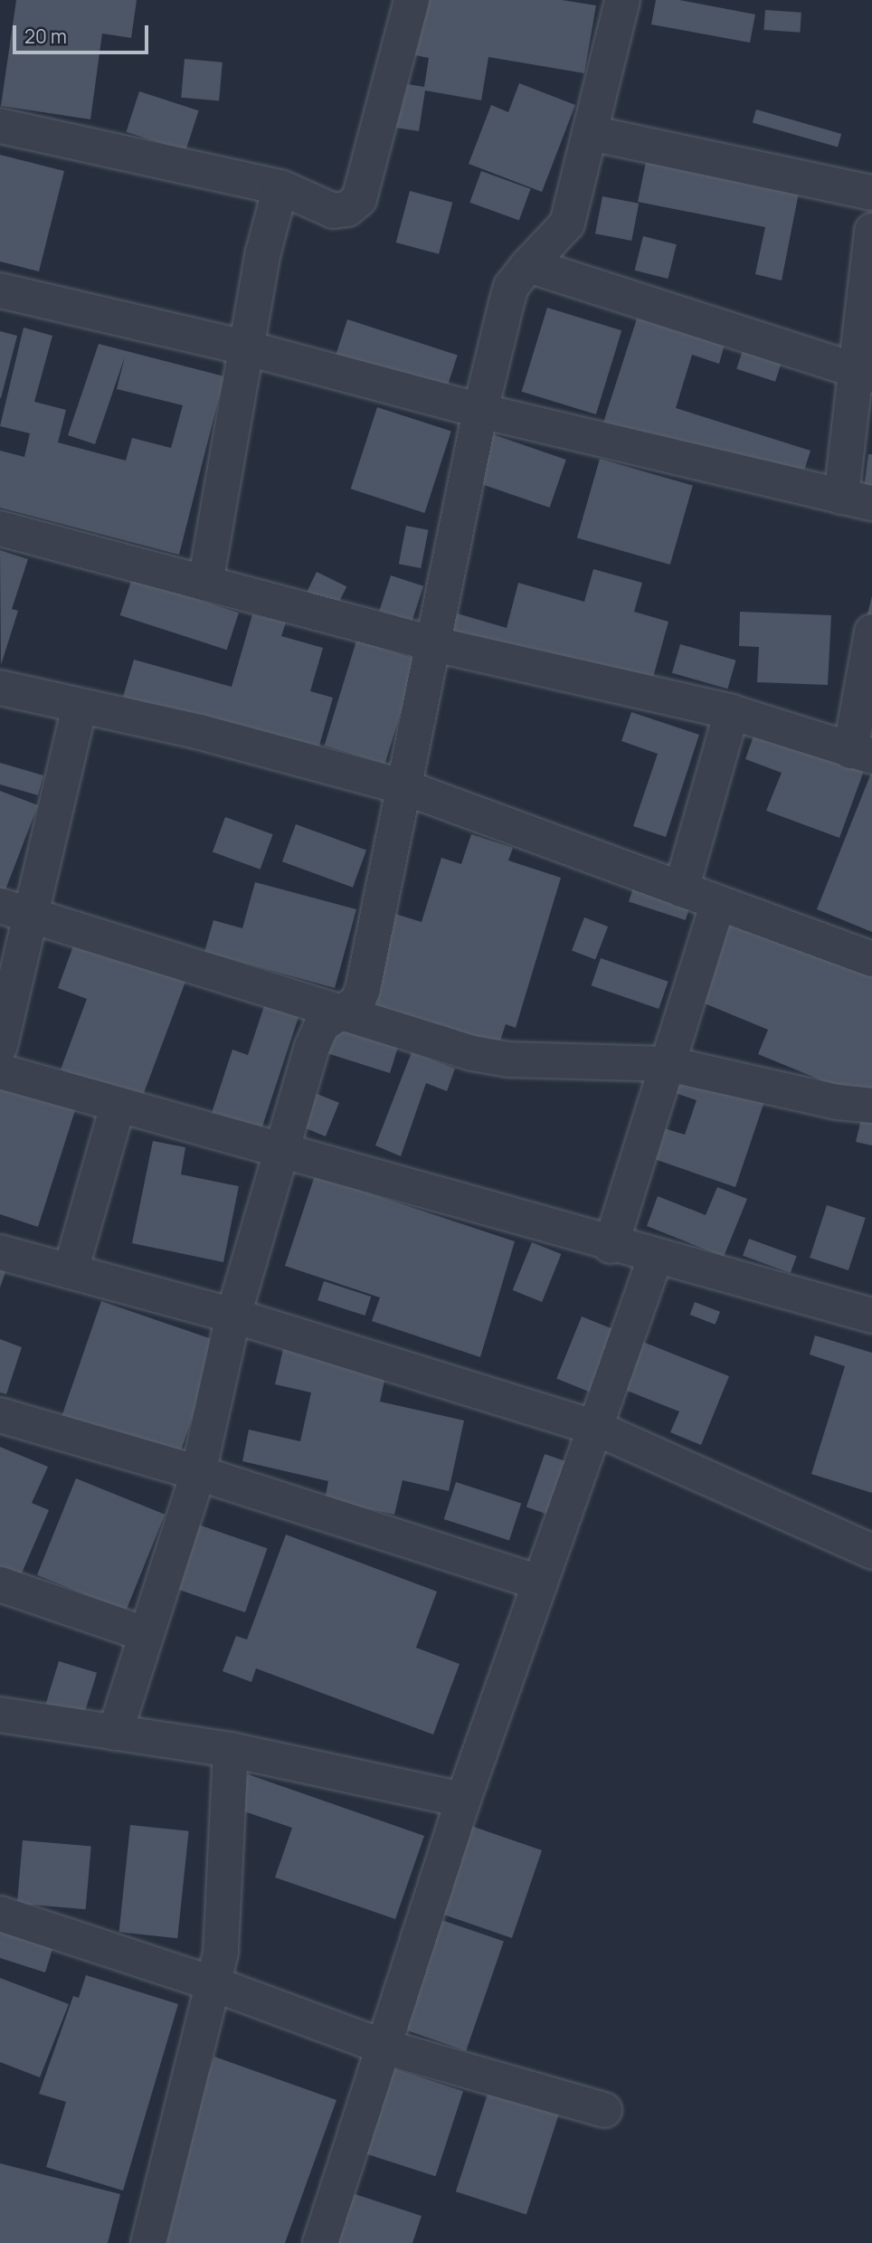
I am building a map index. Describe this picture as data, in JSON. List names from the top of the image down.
{
  "scale_bar": "20 m"
}
